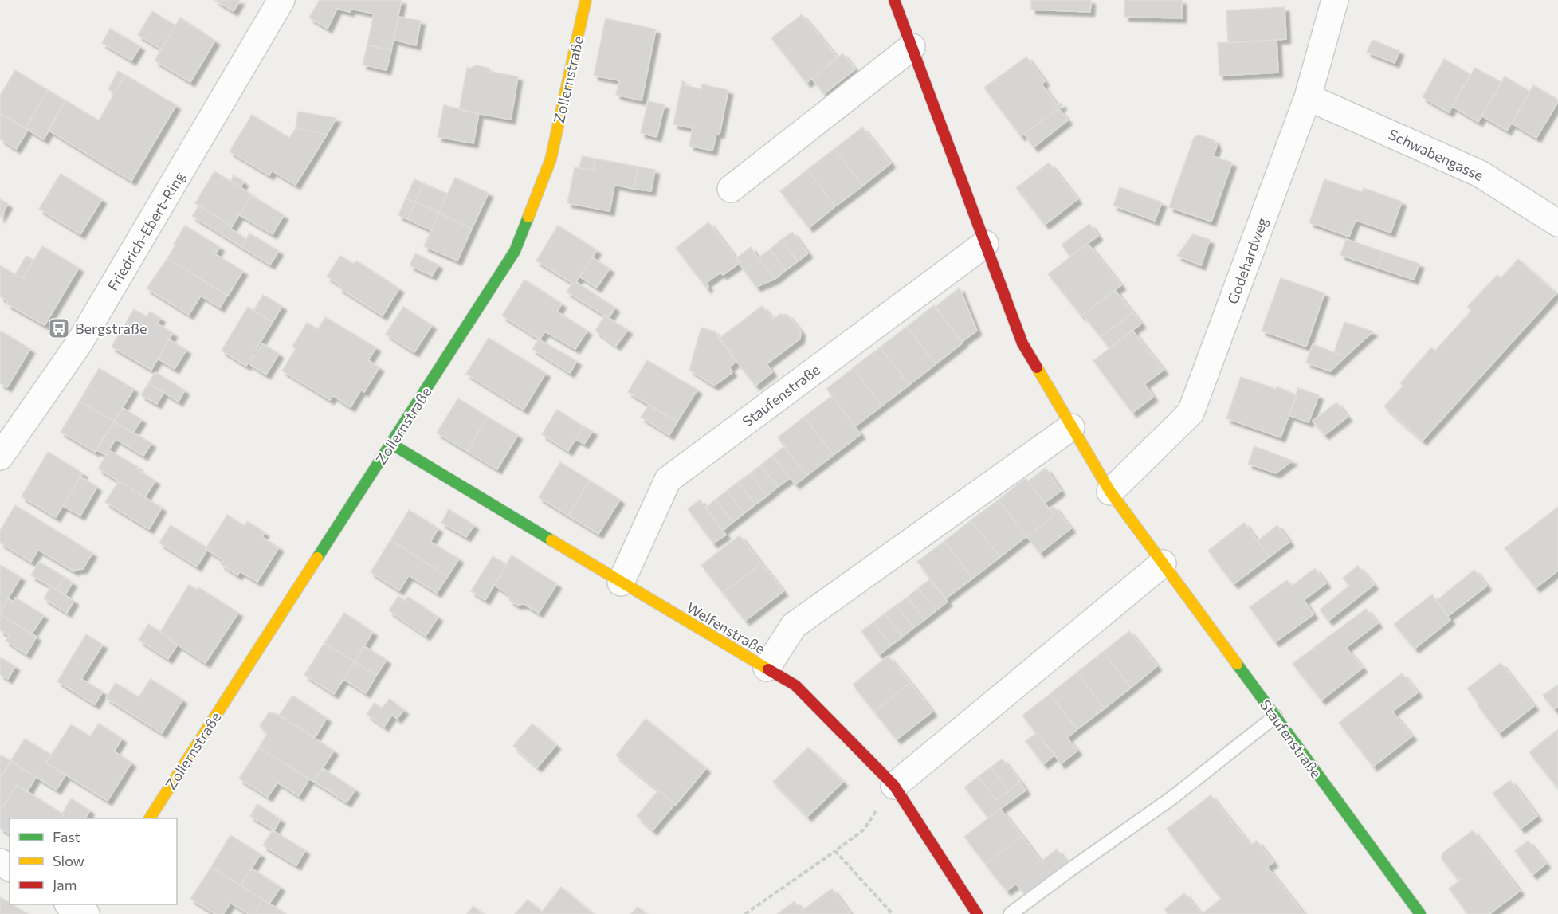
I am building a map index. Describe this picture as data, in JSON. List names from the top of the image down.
{
  "streets": {
    "street": [
      "Zollernstraße",
      "Schwabengasse",
      "Friedrich-Ebert-Ring",
      "Godehardweg",
      "Staufenstraße",
      "Welfenstraße"
    ]
  },
  "crossings": [
    ["Zollernstraße", "Welfenstraße"],
    ["Schwabengasse", "Godehardweg"],
    ["Godehardweg", "Staufenstraße"],
    ["Staufenstraße", "Welfenstraße"]
  ],
  "places": {
    "bus stop": ["Bergstraße"]
  },
  "legend": ["Fast", "Slow", "Jam"]
}
